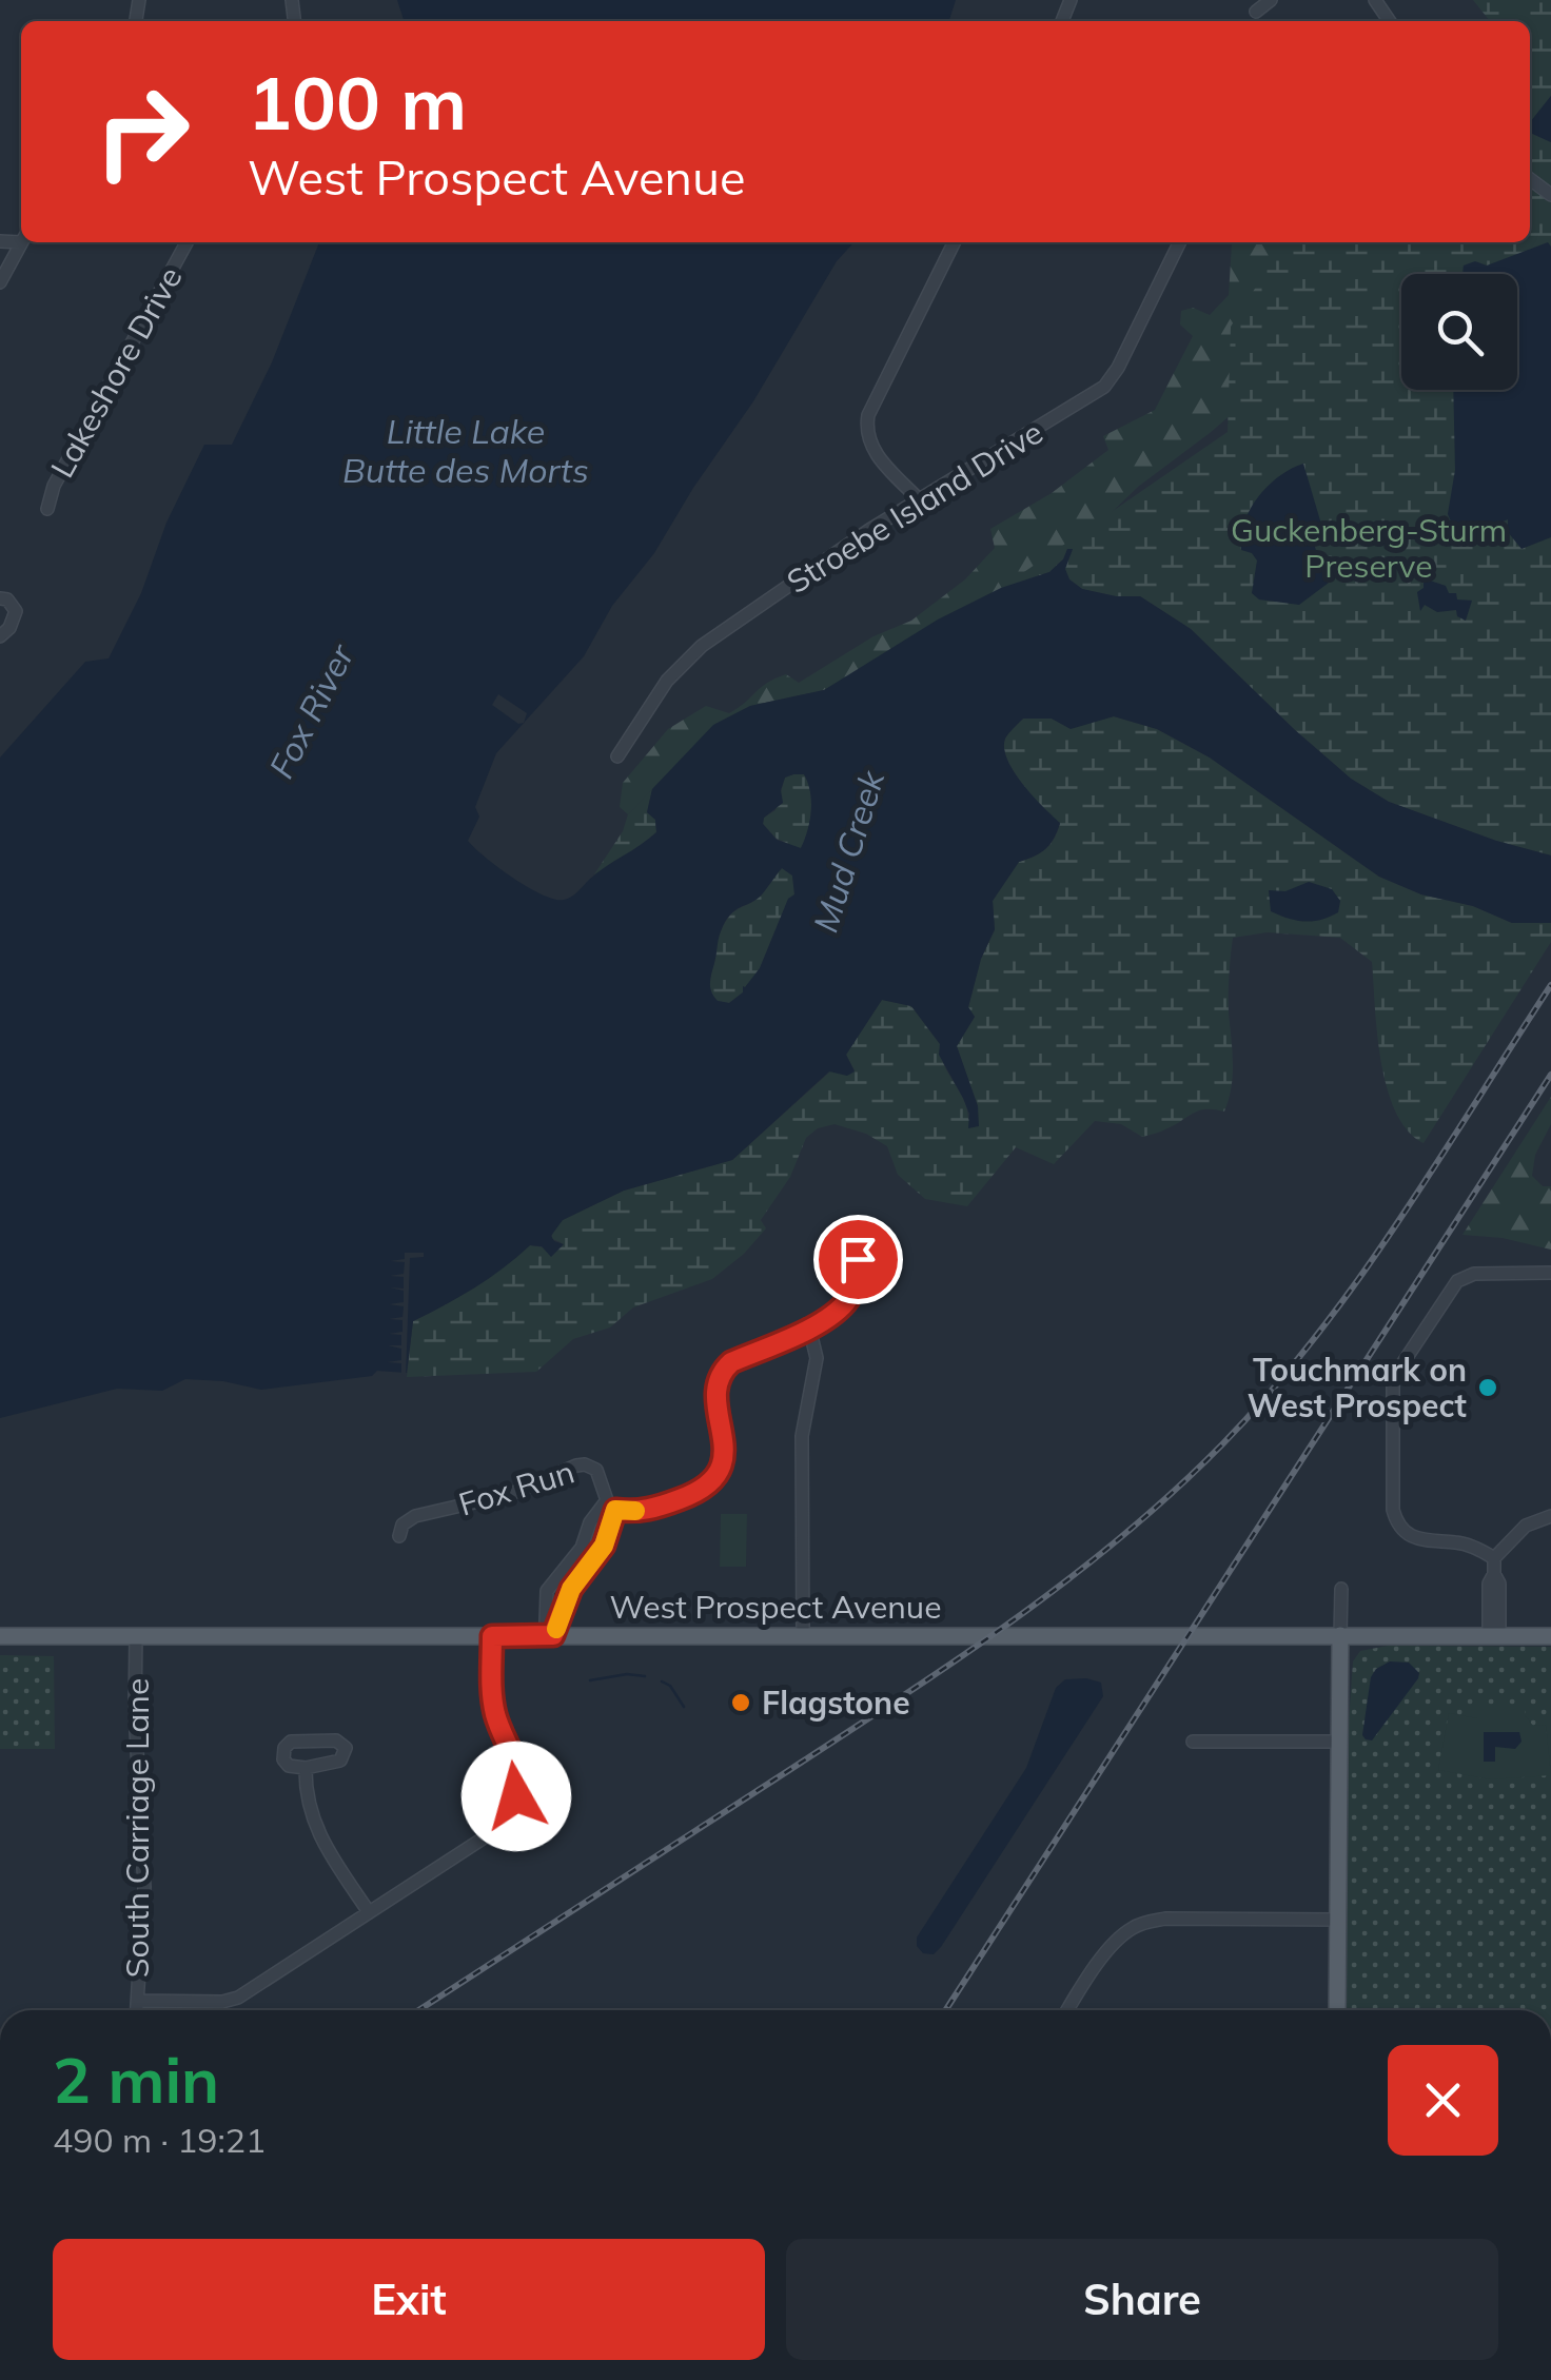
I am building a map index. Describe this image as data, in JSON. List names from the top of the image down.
{
  "streets": {
    "main road": ["West Prospect Avenue"],
    "street": [
      "Lakeshore Drive",
      "Stroebe Island Drive",
      "Fox Run",
      "South Carriage Lane"
    ]
  },
  "crossings": [
    ["West Prospect Avenue", "South Carriage Lane"]
  ],
  "water": ["Little Lake Butte des Morts", "Fox River", "Mud Creek"],
  "parks": ["Guckenberg-Sturm Preserve"],
  "places": ["Touchmark on West Prospect", "Flagstone"],
  "page": {
    "turn": ["100 m", "West Prospect Avenue"],
    "heading": ["2 min", "490 m · 19:21"],
    "buttons": ["Exit", "Share"]
  }
}
